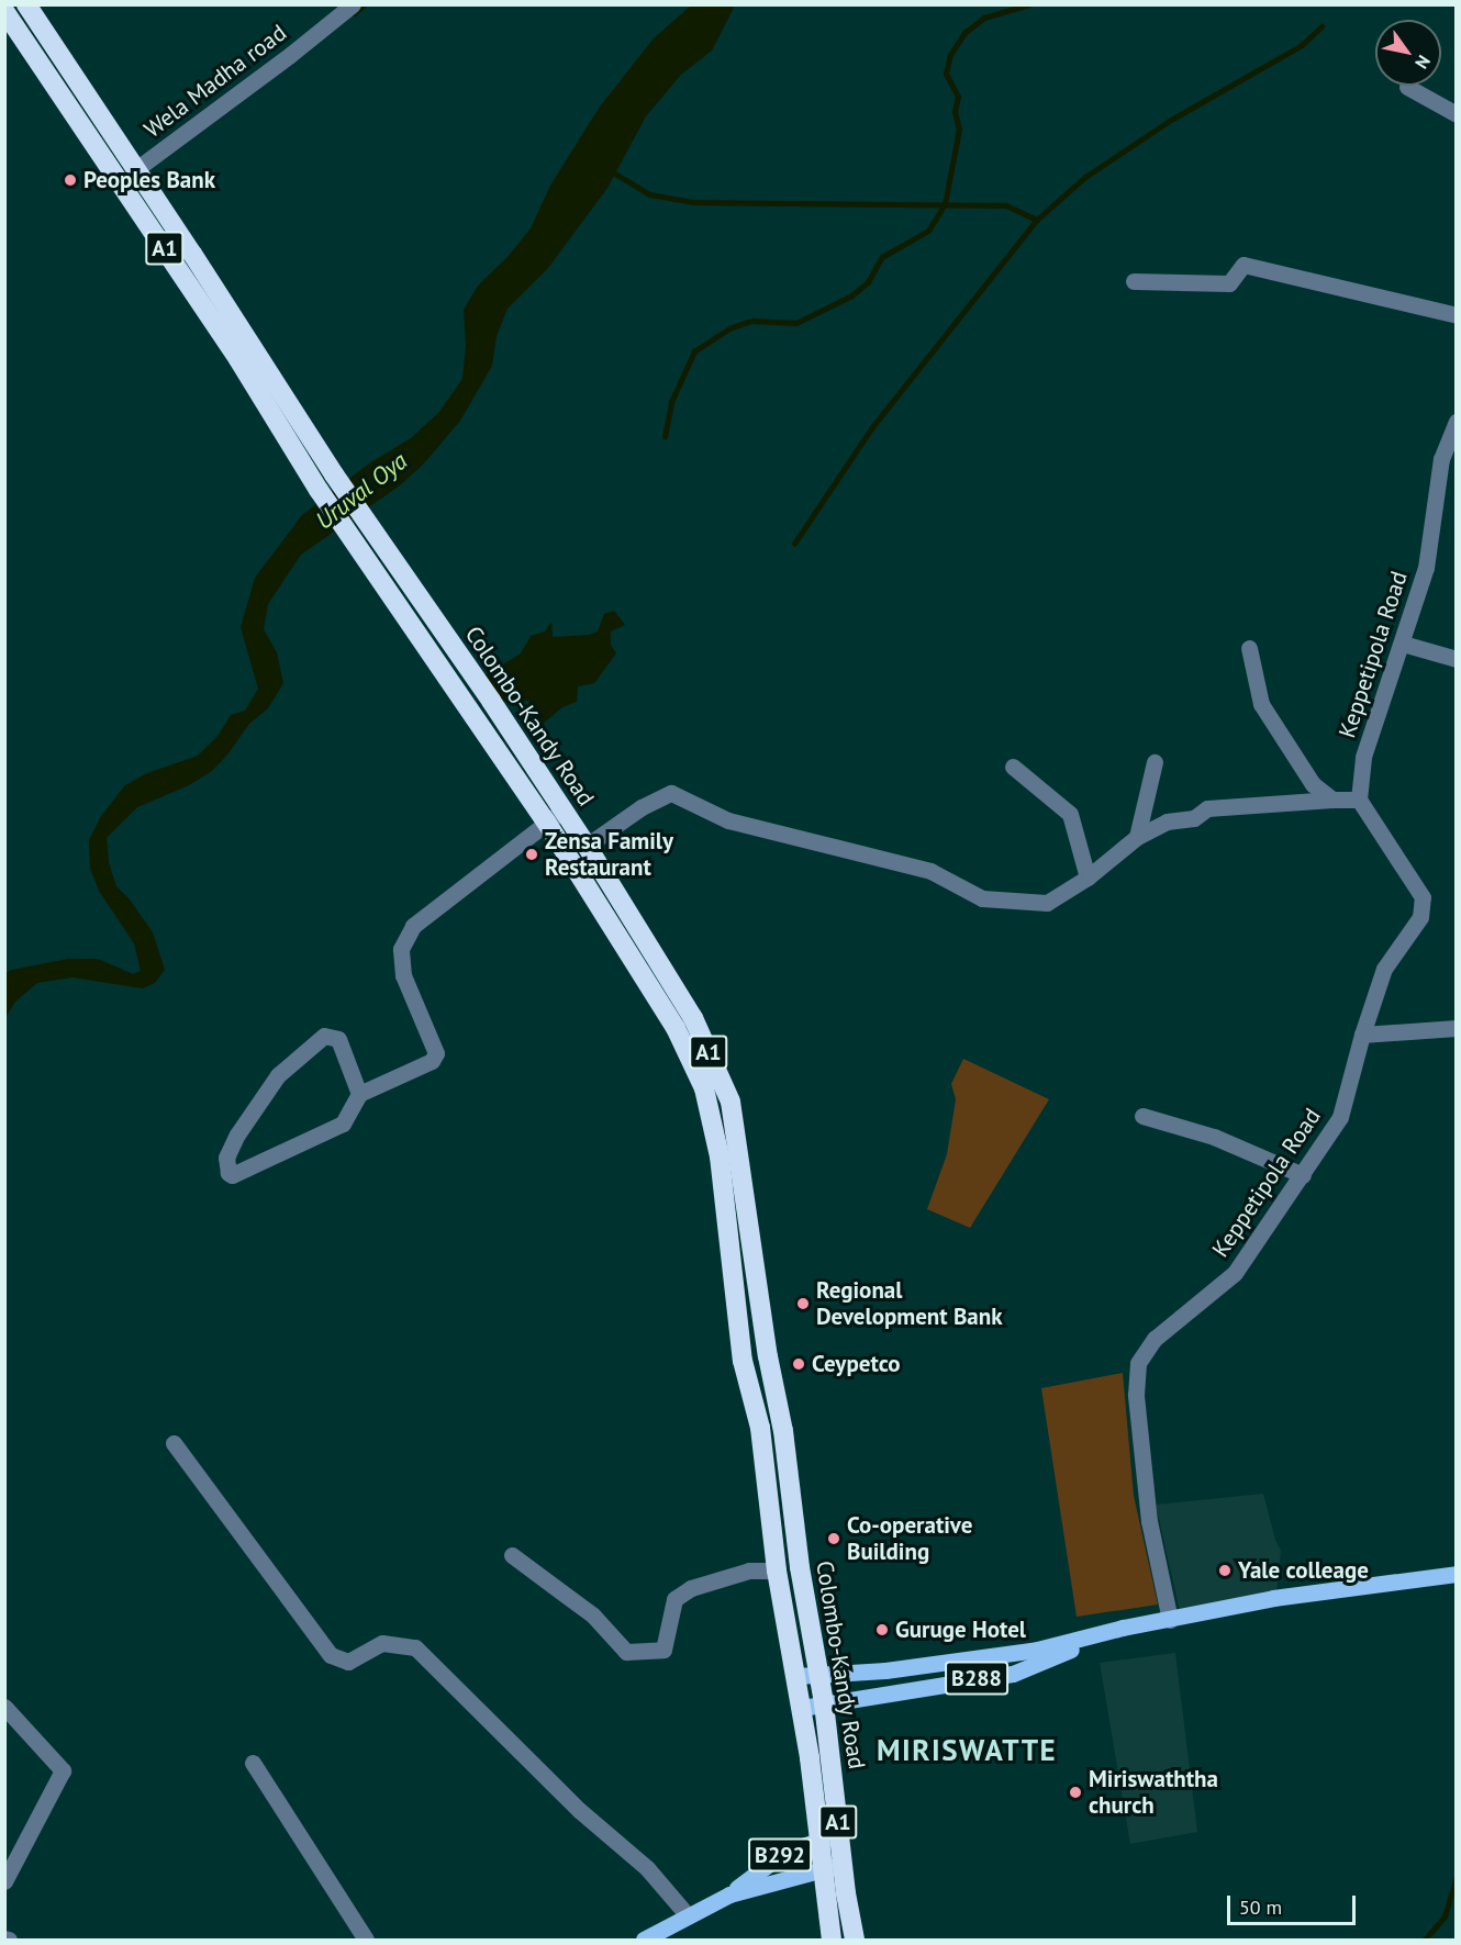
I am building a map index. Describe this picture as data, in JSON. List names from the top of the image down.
{
  "streets": {
    "highway": ["A1", "Colombo-Kandy Road"],
    "main road": ["B288", "B292"],
    "street": ["Wela Madha road", "Keppetipola Road"]
  },
  "crossings": [
    ["Wela Madha road", "A1"],
    ["A1", "Colombo-Kandy Road"],
    ["Keppetipola Road", "B288"],
    ["Colombo-Kandy Road", "B288"],
    ["Colombo-Kandy Road", "B292"]
  ],
  "districts": ["MIRISWATTE"],
  "water": ["Uruval Oya"],
  "places": [
    "Peoples Bank",
    "Zensa Family Restaurant",
    "Regional Development Bank",
    "Ceypetco",
    "Co-operative Building",
    "Yale colleage",
    "Guruge Hotel",
    "Miriswaththa church"
  ],
  "scale_bar": "50 m",
  "north": "bottom right"
}
